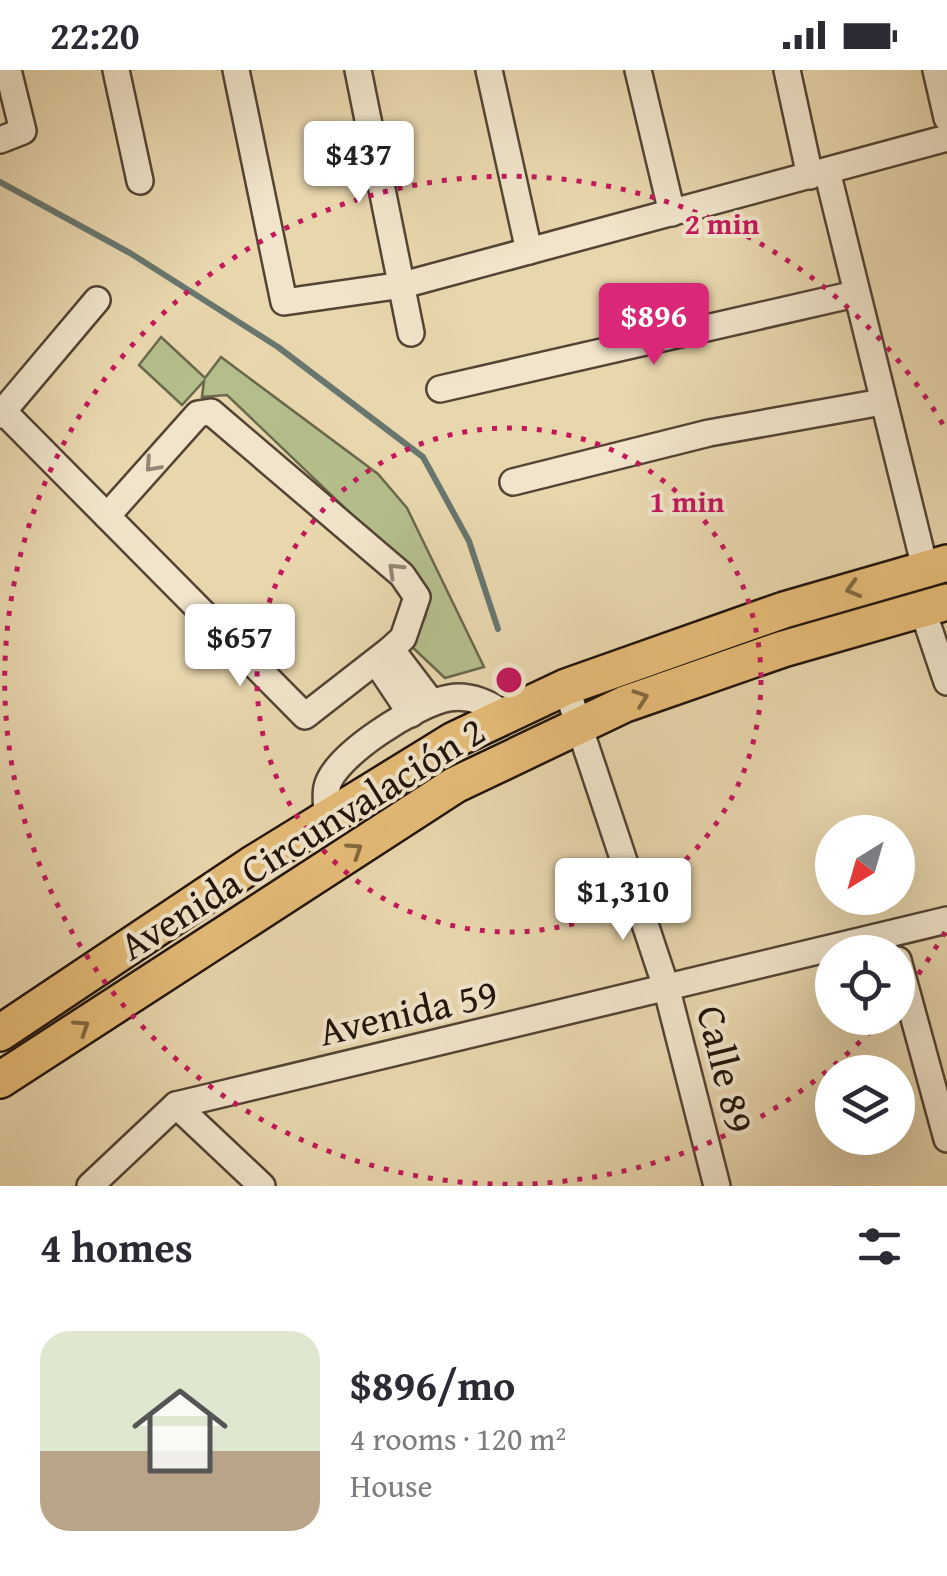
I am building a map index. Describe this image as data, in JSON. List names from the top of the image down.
{
  "streets": {
    "highway": ["Avenida Circunvalación 2"],
    "street": ["Avenida 59", "Calle 89"]
  },
  "crossings": [
    ["Avenida Circunvalación 2", "Calle 89"],
    ["Avenida 59", "Calle 89"]
  ],
  "north": "bottom left",
  "page": {
    "status": "22:20",
    "price": [
      "$437",
      "$896",
      "$657",
      "$1,310"
    ],
    "heading": "4 homes",
    "list": [
      {
        "name": "$896/mo",
        "note": "4 rooms · 120 m² · House"
      }
    ]
  },
  "rings": ["2 min", "1 min"]
}
